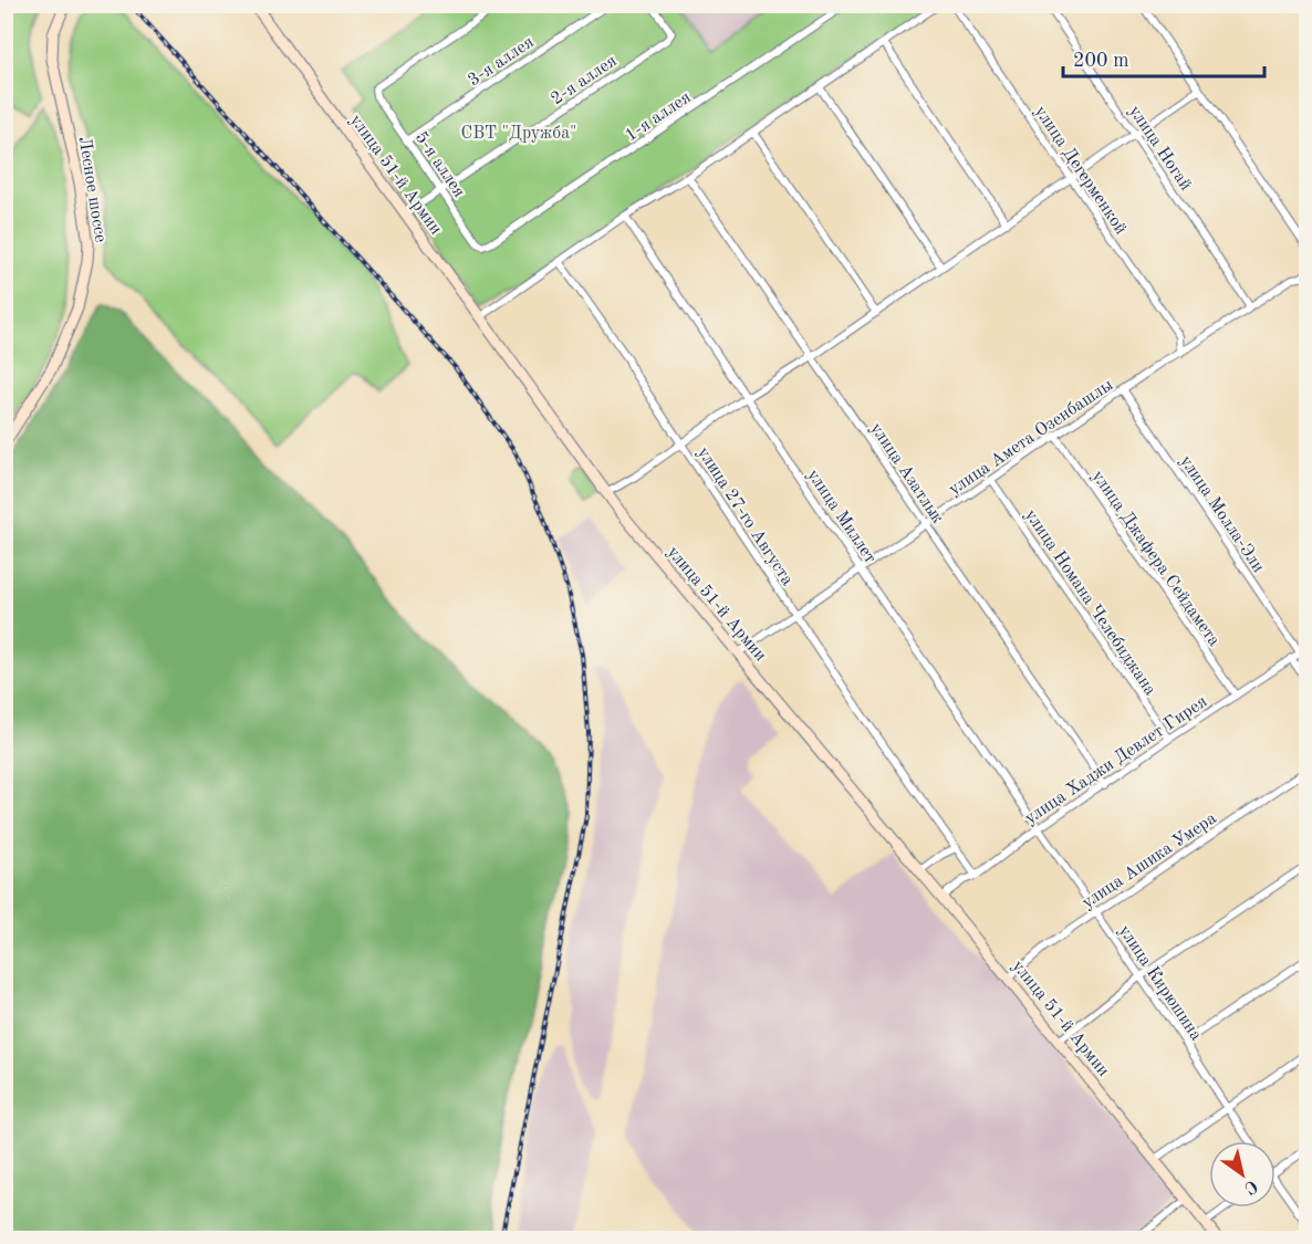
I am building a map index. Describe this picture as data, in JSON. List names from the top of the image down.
{
  "streets": {
    "main road": ["улица 51-й Армии", "Лесное шоссе"],
    "street": [
      "3-я аллея",
      "2-я аллея",
      "1-я аллея",
      "улица Ногай",
      "5-я аллея",
      "улица Дегерменкой",
      "улица Амета Озенбашлы",
      "улица Азатлык",
      "улица Молла-Эли",
      "улица 27-го Августа",
      "улица Миллет",
      "улица Джафера Сейдамета",
      "улица Номана Челебиджана",
      "улица Хаджи Девлет Гирея",
      "улица Ашика Умера",
      "улица Кирюшина"
    ]
  },
  "crossings": [
    ["3-я аллея", "5-я аллея"],
    ["2-я аллея", "5-я аллея"],
    ["2-я аллея", "улица 51-й Армии"],
    ["1-я аллея", "5-я аллея"],
    ["улица Ногай", "улица Амета Озенбашлы"],
    ["улица Дегерменкой", "улица Амета Озенбашлы"],
    ["улица 51-й Армии", "улица Амета Озенбашлы"],
    ["улица 51-й Армии", "улица Хаджи Девлет Гирея"],
    ["улица 51-й Армии", "улица Ашика Умера"],
    ["улица Амета Озенбашлы", "улица Азатлык"],
    ["улица Амета Озенбашлы", "улица Молла-Эли"],
    ["улица Амета Озенбашлы", "улица 27-го Августа"],
    ["улица Амета Озенбашлы", "улица Миллет"],
    ["улица Амета Озенбашлы", "улица Джафера Сейдамета"],
    ["улица Амета Озенбашлы", "улица Номана Челебиджана"],
    ["улица Азатлык", "улица Хаджи Девлет Гирея"],
    ["улица Молла-Эли", "улица Хаджи Девлет Гирея"],
    ["улица 27-го Августа", "улица Хаджи Девлет Гирея"],
    ["улица Миллет", "улица Хаджи Девлет Гирея"],
    ["улица Миллет", "улица Кирюшина"],
    ["улица Джафера Сейдамета", "улица Хаджи Девлет Гирея"],
    ["улица Номана Челебиджана", "улица Хаджи Девлет Гирея"],
    ["улица Хаджи Девлет Гирея", "улица Кирюшина"],
    ["улица Ашика Умера", "улица Кирюшина"]
  ],
  "parks": ["СВТ \"Дружба\""],
  "scale_bar": "200 m",
  "north": "bottom right"
}
